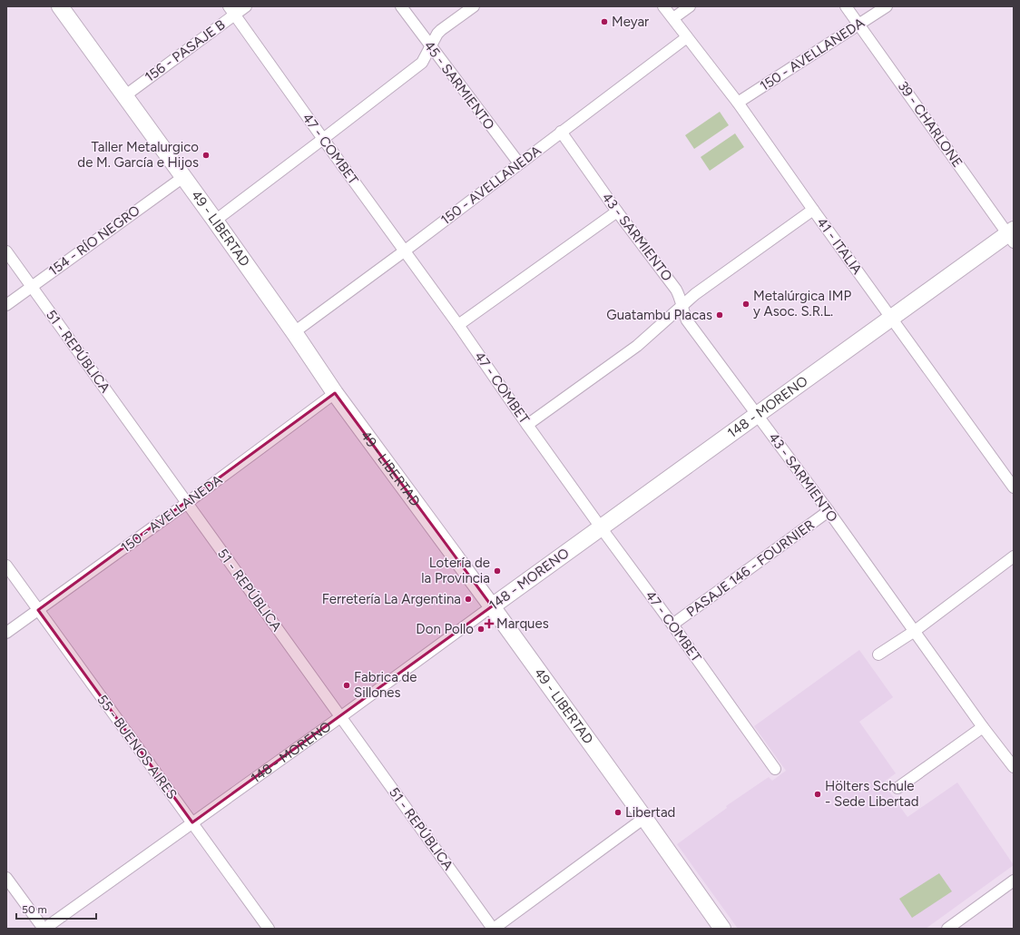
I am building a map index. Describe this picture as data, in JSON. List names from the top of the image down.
{
  "streets": {
    "street": [
      "156 - PASAJE B",
      "150 - AVELLANEDA",
      "45 - SARMIENTO",
      "39 - CHARLONE",
      "47 - COMBET",
      "49 - LIBERTAD",
      "43 - SARMIENTO",
      "154 - RÍO NEGRO",
      "41 - ITALIA",
      "51 - REPÚBLICA",
      "148 - MORENO",
      "PASAJE 146 - FOURNIER",
      "55 - BUENOS AIRES"
    ]
  },
  "crossings": [
    ["156 - PASAJE B", "47 - COMBET"],
    ["156 - PASAJE B", "49 - LIBERTAD"],
    ["150 - AVELLANEDA", "45 - SARMIENTO"],
    ["150 - AVELLANEDA", "39 - CHARLONE"],
    ["150 - AVELLANEDA", "47 - COMBET"],
    ["150 - AVELLANEDA", "49 - LIBERTAD"],
    ["150 - AVELLANEDA", "43 - SARMIENTO"],
    ["150 - AVELLANEDA", "41 - ITALIA"],
    ["150 - AVELLANEDA", "51 - REPÚBLICA"],
    ["150 - AVELLANEDA", "55 - BUENOS AIRES"],
    ["39 - CHARLONE", "148 - MORENO"],
    ["47 - COMBET", "148 - MORENO"],
    ["47 - COMBET", "PASAJE 146 - FOURNIER"],
    ["49 - LIBERTAD", "154 - RÍO NEGRO"],
    ["49 - LIBERTAD", "148 - MORENO"],
    ["43 - SARMIENTO", "148 - MORENO"],
    ["43 - SARMIENTO", "PASAJE 146 - FOURNIER"],
    ["154 - RÍO NEGRO", "51 - REPÚBLICA"],
    ["41 - ITALIA", "148 - MORENO"],
    ["51 - REPÚBLICA", "148 - MORENO"],
    ["148 - MORENO", "55 - BUENOS AIRES"]
  ],
  "places": {
    "other": [
      "Meyar",
      "Taller Metalurgico de M. García e Hijos",
      "Metalúrgica IMP y Asoc. S.R.L.",
      "Guatambu Placas",
      "Lotería de la Provincia",
      "Ferretería La Argentina",
      "Don Pollo",
      "Fabrica de Sillones",
      "Hölters Schule - Sede Libertad",
      "Libertad"
    ],
    "health": ["Marques"]
  },
  "scale_bar": "50 m"
}
